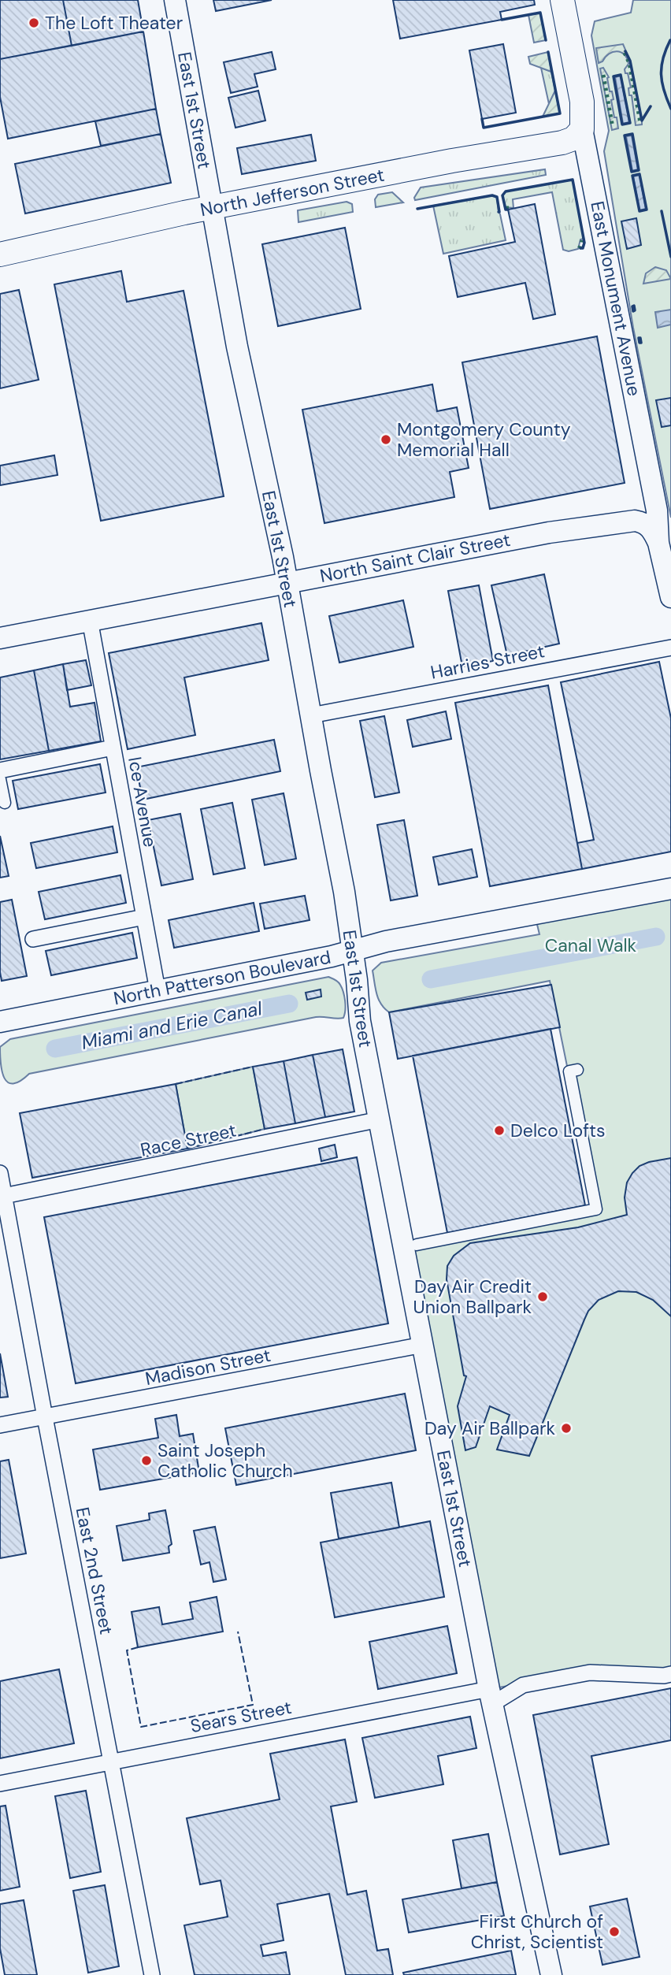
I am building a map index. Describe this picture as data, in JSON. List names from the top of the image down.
{
  "streets": {
    "main road": [
      "East 1st Street",
      "North Jefferson Street",
      "East Monument Avenue",
      "North Saint Clair Street",
      "North Patterson Boulevard"
    ],
    "street": [
      "Harries Street",
      "Ice Avenue",
      "Race Street",
      "Madison Street",
      "East 2nd Street",
      "Sears Street"
    ]
  },
  "crossings": [
    ["East 1st Street", "North Jefferson Street"],
    ["East 1st Street", "North Saint Clair Street"],
    ["East 1st Street", "Harries Street"],
    ["East 1st Street", "North Patterson Boulevard"],
    ["East 1st Street", "Race Street"],
    ["East 1st Street", "Madison Street"],
    ["East 1st Street", "Sears Street"],
    ["North Jefferson Street", "East Monument Avenue"],
    ["East Monument Avenue", "North Saint Clair Street"],
    ["North Saint Clair Street", "Ice Avenue"],
    ["Ice Avenue", "North Patterson Boulevard"],
    ["Race Street", "East 2nd Street"],
    ["Madison Street", "East 2nd Street"],
    ["East 2nd Street", "Sears Street"]
  ],
  "water": ["Miami and Erie Canal"],
  "parks": ["Canal Walk"],
  "places": [
    "The Loft Theater",
    "Montgomery County Memorial Hall",
    "Delco Lofts",
    "Day Air Credit Union Ballpark",
    "Day Air Ballpark",
    "Saint Joseph Catholic Church",
    "First Church of Christ, Scientist"
  ]
}
